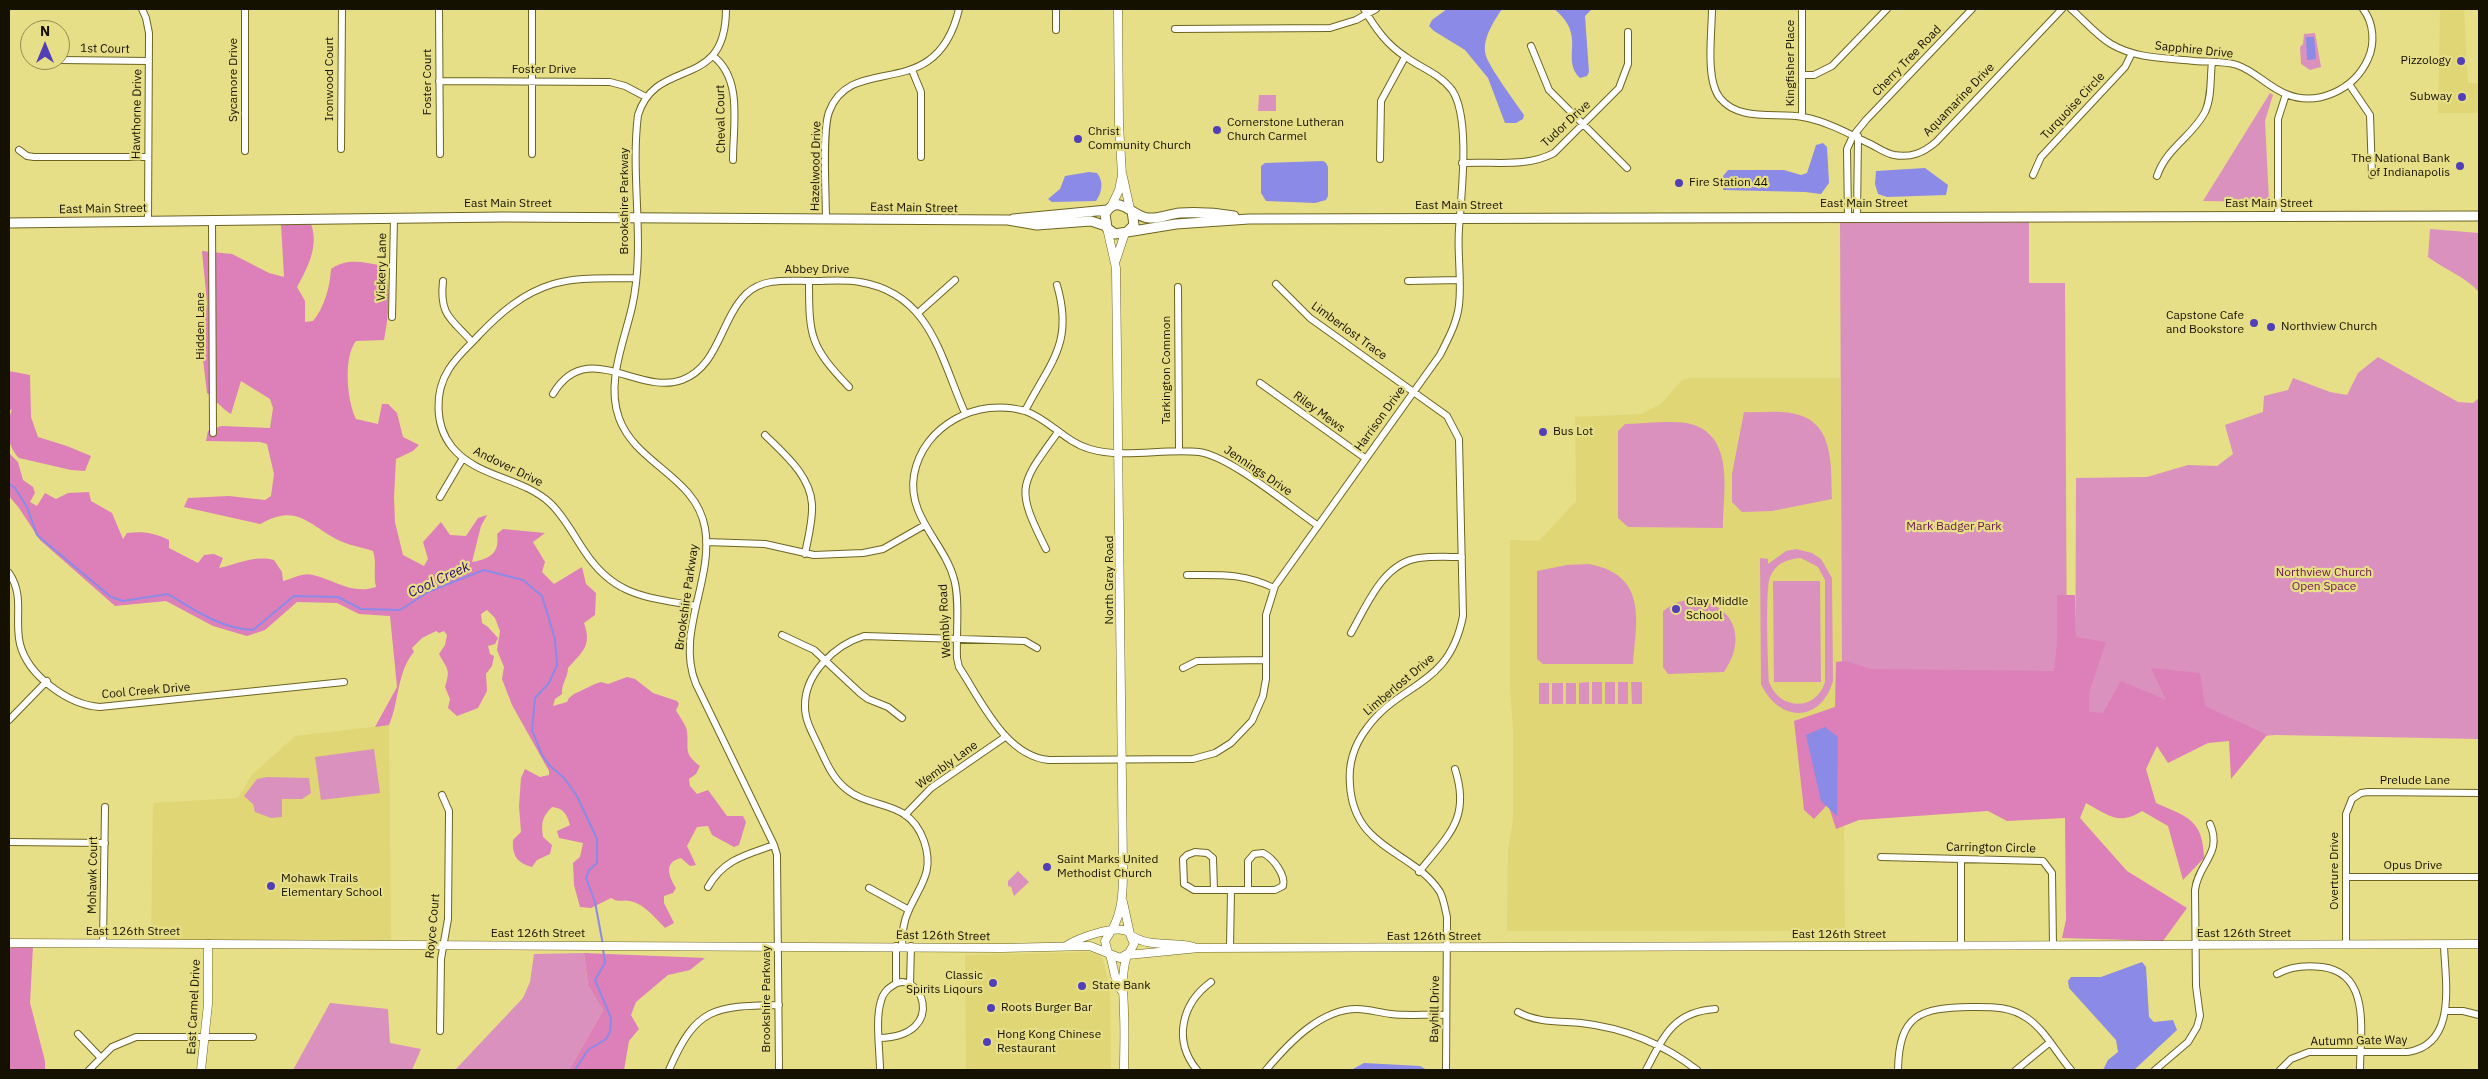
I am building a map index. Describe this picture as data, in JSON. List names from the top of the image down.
{
  "streets": {
    "main road": ["East Main Street"],
    "street": [
      "1st Court",
      "Sapphire Drive",
      "Cherry Tree Road",
      "Kingfisher Place",
      "Foster Drive",
      "Ironwood Court",
      "Sycamore Drive",
      "Foster Court",
      "Aquamarine Drive",
      "Turquoise Circle",
      "Hawthorne Drive",
      "Cheval Court",
      "Tudor Drive",
      "Hazelwood Drive",
      "Brookshire Parkway",
      "Vickery Lane",
      "Abbey Drive",
      "Hidden Lane",
      "Limberlost Trace",
      "Tarkington Common",
      "Riley Mews",
      "Harrison Drive",
      "Andover Drive",
      "Jennings Drive",
      "North Gray Road",
      "Wembly Road",
      "Limberlost Drive",
      "Cool Creek Drive",
      "Wembly Lane",
      "Prelude Lane",
      "Carrington Circle",
      "Opus Drive",
      "Overture Drive",
      "Mohawk Court",
      "Royce Court",
      "East 126th Street",
      "East Carmel Drive",
      "Bayhill Drive",
      "Autumn Gate Way"
    ]
  },
  "crossings": [
    ["1st Court", "Hawthorne Drive"],
    ["Sapphire Drive", "Turquoise Circle"],
    ["Cherry Tree Road", "Aquamarine Drive"],
    ["Cherry Tree Road", "East Main Street"],
    ["Kingfisher Place", "Aquamarine Drive"],
    ["Foster Drive", "Foster Court"],
    ["Foster Drive", "Brookshire Parkway"],
    ["Hawthorne Drive", "East Main Street"],
    ["Tudor Drive", "Harrison Drive"],
    ["Hazelwood Drive", "East Main Street"],
    ["Brookshire Parkway", "East Main Street"],
    ["Brookshire Parkway", "Abbey Drive"],
    ["Brookshire Parkway", "Andover Drive"],
    ["Brookshire Parkway", "East 126th Street"],
    ["East Main Street", "Vickery Lane"],
    ["East Main Street", "Hidden Lane"],
    ["East Main Street", "Harrison Drive"],
    ["East Main Street", "North Gray Road"],
    ["Abbey Drive", "Wembly Road"],
    ["Limberlost Trace", "Harrison Drive"],
    ["Limberlost Trace", "Limberlost Drive"],
    ["Tarkington Common", "Jennings Drive"],
    ["Riley Mews", "Harrison Drive"],
    ["Harrison Drive", "Jennings Drive"],
    ["Harrison Drive", "North Gray Road"],
    ["Harrison Drive", "Wembly Road"],
    ["Harrison Drive", "Limberlost Drive"],
    ["Jennings Drive", "North Gray Road"],
    ["Jennings Drive", "Wembly Road"],
    ["North Gray Road", "Wembly Road"],
    ["North Gray Road", "East 126th Street"],
    ["Wembly Road", "Wembly Lane"],
    ["Limberlost Drive", "East 126th Street"],
    ["Limberlost Drive", "Bayhill Drive"],
    ["Prelude Lane", "Overture Drive"],
    ["Carrington Circle", "East 126th Street"],
    ["Opus Drive", "Overture Drive"],
    ["Overture Drive", "East 126th Street"],
    ["Mohawk Court", "East 126th Street"],
    ["Royce Court", "East 126th Street"],
    ["East 126th Street", "East Carmel Drive"],
    ["East 126th Street", "Bayhill Drive"],
    ["East 126th Street", "Autumn Gate Way"]
  ],
  "water": ["Cool Creek"],
  "parks": ["Mark Badger Park", "Northview Church Open Space"],
  "places": [
    "Pizzology",
    "Subway",
    "Cornerstone Lutheran Church Carmel",
    "Christ Community Church",
    "The National Bank of Indianapolis",
    "Fire Station 44",
    "Capstone Cafe and Bookstore",
    "Northview Church",
    "Bus Lot",
    "Clay Middle School",
    "Saint Marks United Methodist Church",
    "Mohawk Trails Elementary School",
    "Classic Spirits Liqours",
    "State Bank",
    "Roots Burger Bar",
    "Hong Kong Chinese Restaurant"
  ],
  "north": "top"
}
